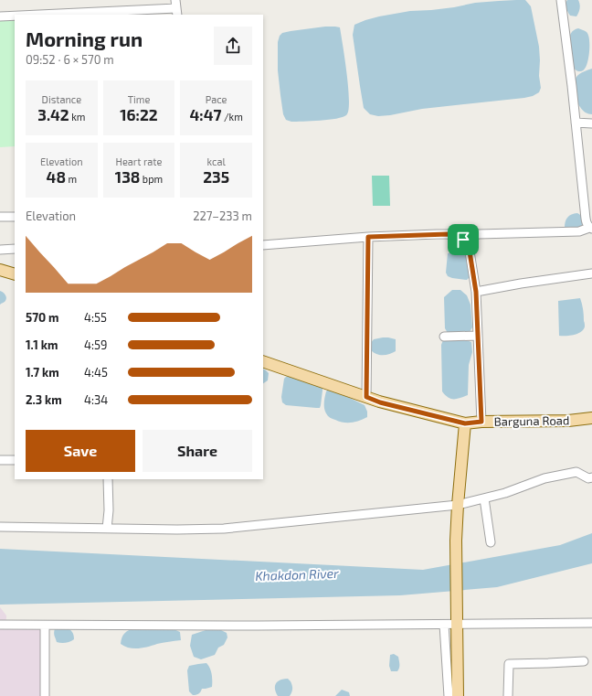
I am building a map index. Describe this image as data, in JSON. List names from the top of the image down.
{
  "streets": {
    "main road": ["Barguna Road"]
  },
  "water": ["Khakdon River"],
  "page": {
    "heading": ["Morning run", "09:52 · 6 × 570 m"],
    "stats": [
      ["Distance", "3.42 km"],
      ["Time", "16:22"],
      ["Pace", "4:47 /km"],
      ["Elevation", "48 m"],
      ["Heart rate", "138 bpm"],
      ["kcal", "235"]
    ],
    "chart": ["Elevation", "227–233 m"],
    "list": [
      {
        "name": "570 m",
        "note": "4:55"
      },
      {
        "name": "1.1 km",
        "note": "4:59"
      },
      {
        "name": "1.7 km",
        "note": "4:45"
      },
      {
        "name": "2.3 km",
        "note": "4:34"
      }
    ],
    "buttons": ["Save", "Share"]
  }
}
